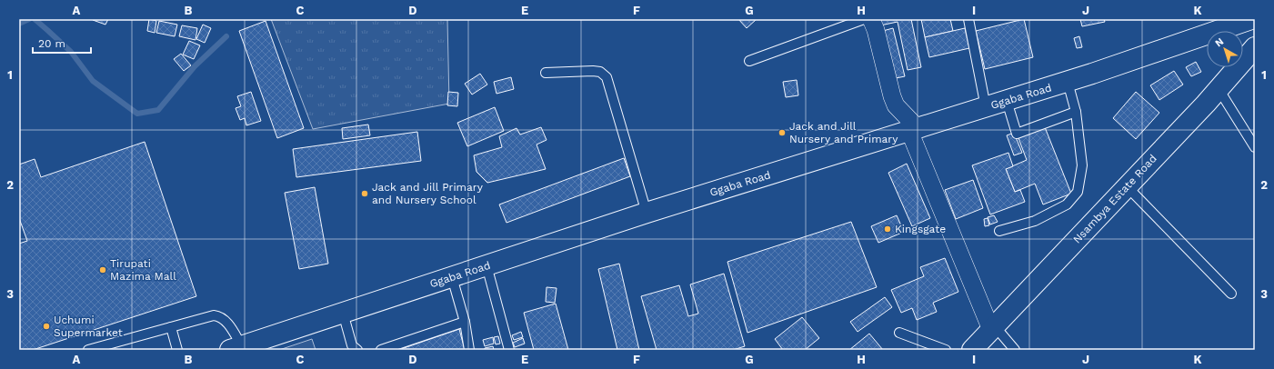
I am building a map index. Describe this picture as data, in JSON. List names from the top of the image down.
{
  "streets": {
    "main road": ["Ggaba Road", "Nsambya Estate Road"]
  },
  "places": [
    "Jack and Jill Nursery and Primary",
    "Jack and Jill Primary and Nursery School",
    "Kingsgate",
    "Tirupati Mazima Mall",
    "Uchumi Supermarket"
  ],
  "scale_bar": "20 m",
  "north": "top left",
  "grid": {
    "columns": [
      "A",
      "B",
      "C",
      "D",
      "E",
      "F",
      "G",
      "H",
      "I",
      "J",
      "K"
    ],
    "rows": ["1", "2", "3"]
  }
}
